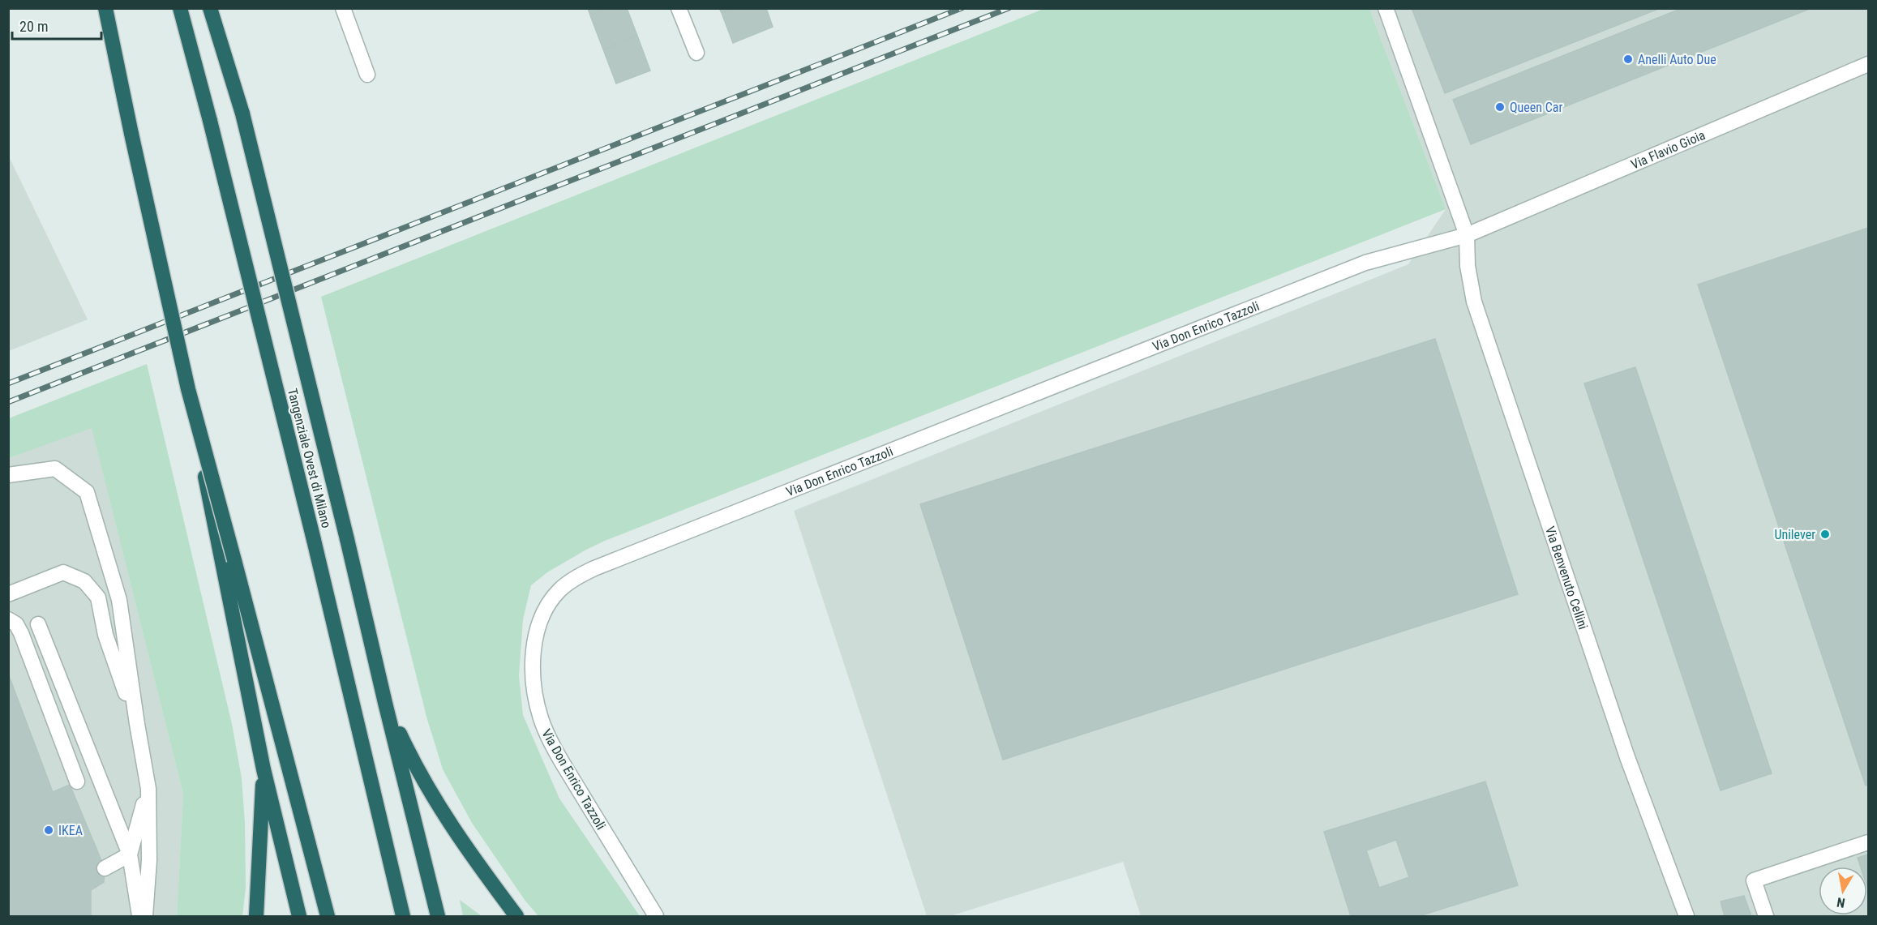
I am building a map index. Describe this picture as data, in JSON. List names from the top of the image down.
{
  "streets": {
    "highway": ["Tangenziale Ovest di Milano"],
    "street": ["Via Flavio Gioia", "Via Don Enrico Tazzoli", "Via Benvenuto Cellini"]
  },
  "crossings": [
    ["Via Flavio Gioia", "Via Don Enrico Tazzoli"],
    ["Via Flavio Gioia", "Via Benvenuto Cellini"],
    ["Via Don Enrico Tazzoli", "Via Benvenuto Cellini"]
  ],
  "places": [
    "Anelli Auto Due",
    "Queen Car",
    "Unilever",
    "IKEA"
  ],
  "scale_bar": "20 m",
  "north": "bottom"
}
